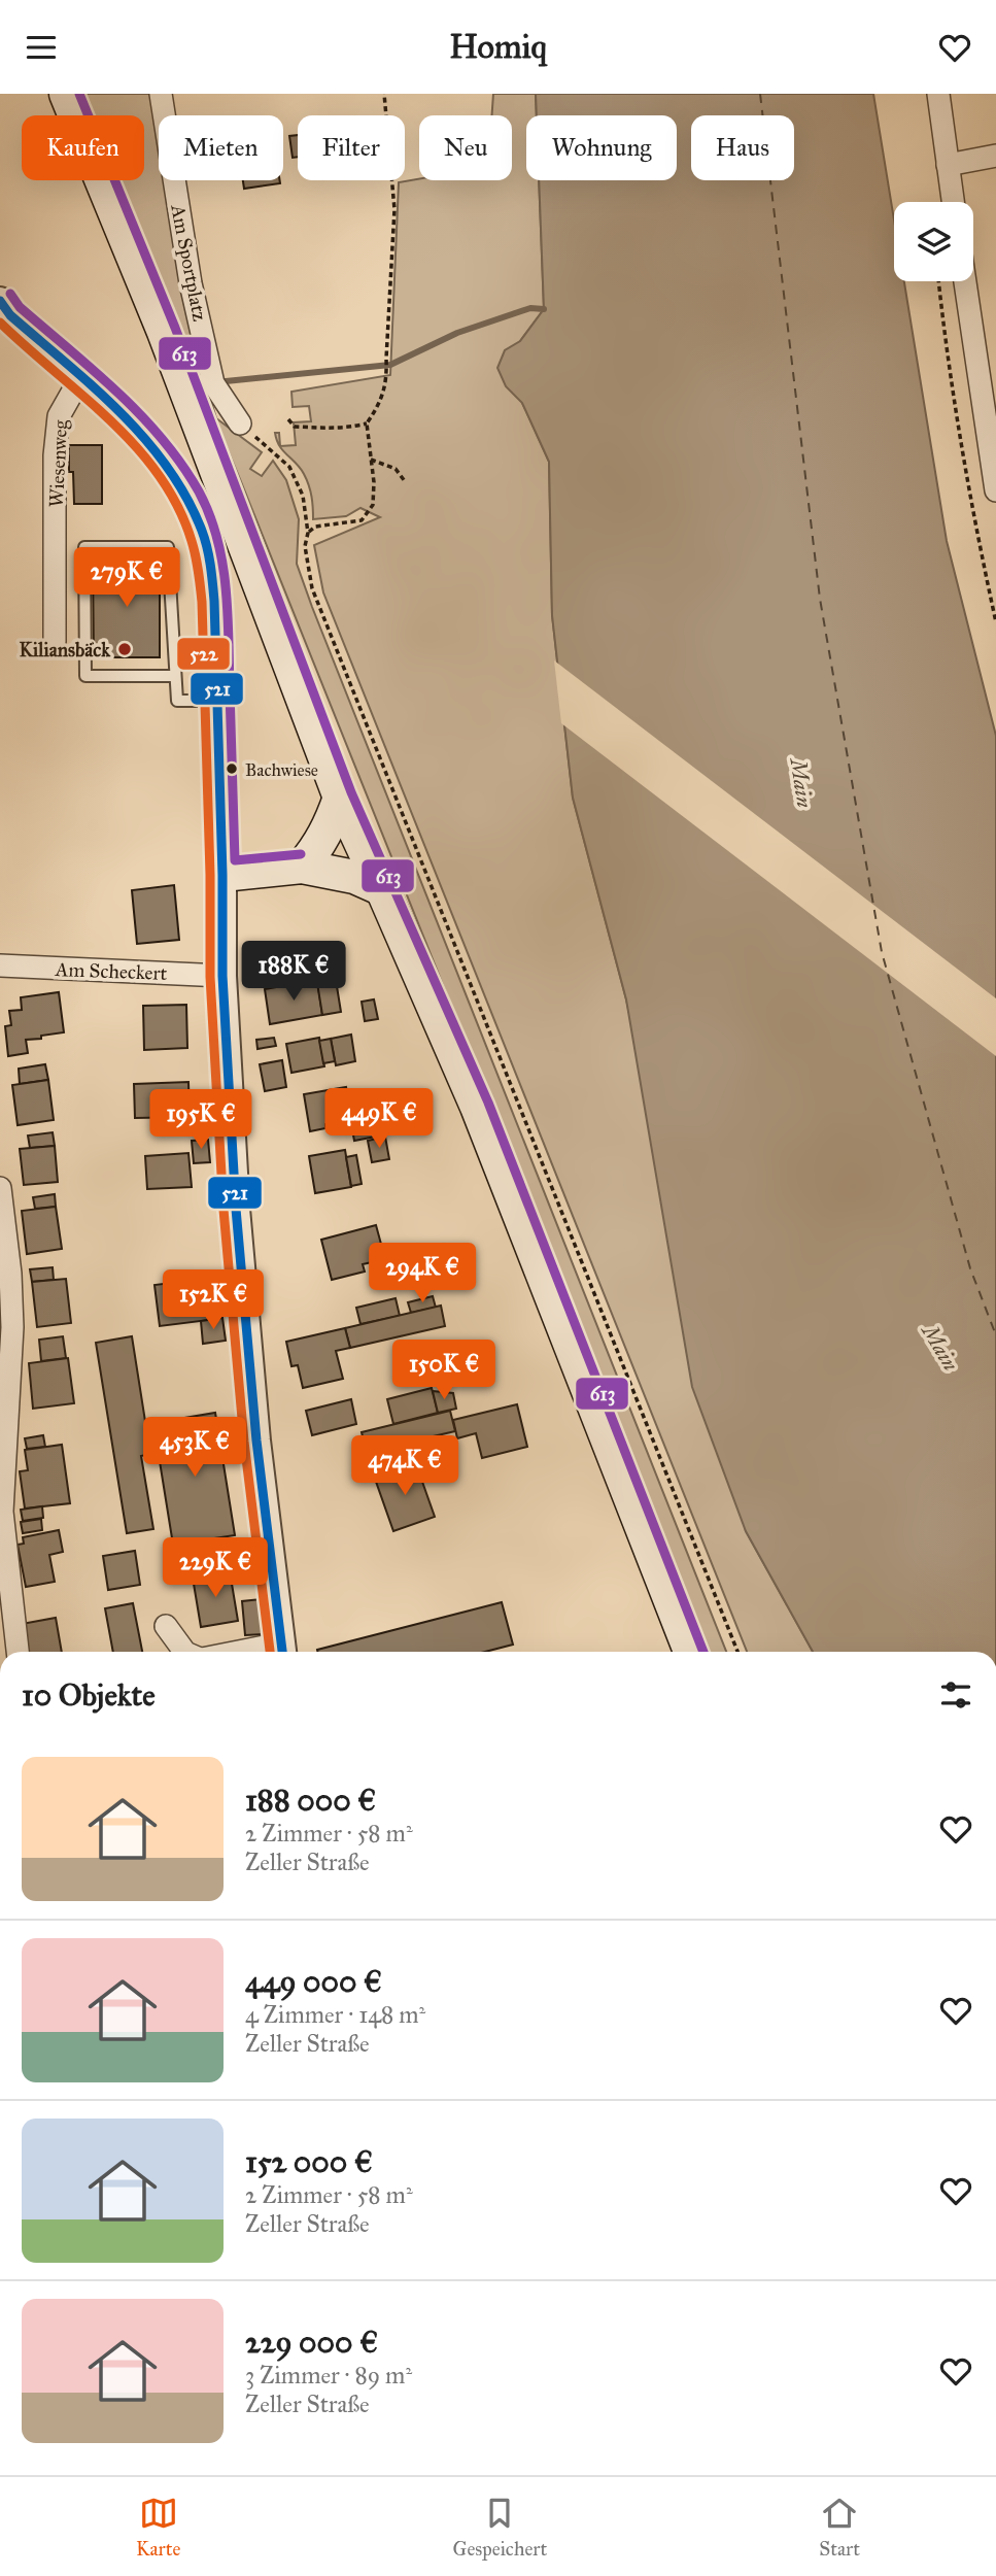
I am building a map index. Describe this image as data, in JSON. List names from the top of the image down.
{
  "streets": {
    "street": ["Am Sportplatz", "Wiesenweg", "Am Scheckert"]
  },
  "water": ["Main"],
  "places": ["Kiliansbäck", "Bachwiese"],
  "lines": ["transit line 613", "transit line 521", "transit line 522"],
  "page": {
    "header": "Homiq",
    "chip": [
      "Kaufen",
      "Mieten",
      "Filter",
      "Neu",
      "Wohnung",
      "Haus"
    ],
    "price": [
      "279K €",
      "188K €",
      "449K €",
      "195K €",
      "294K €",
      "152K €",
      "150K €",
      "453K €",
      "474K €",
      "229K €"
    ],
    "heading": "10 Objekte",
    "list": [
      {
        "name": "188 000 €",
        "note": "2 Zimmer · 58 m² · Zeller Straße"
      },
      {
        "name": "449 000 €",
        "note": "4 Zimmer · 148 m² · Zeller Straße"
      },
      {
        "name": "152 000 €",
        "note": "2 Zimmer · 58 m² · Zeller Straße"
      },
      {
        "name": "229 000 €",
        "note": "3 Zimmer · 89 m² · Zeller Straße"
      }
    ],
    "tabs": ["Karte", "Gespeichert", "Start"]
  }
}
